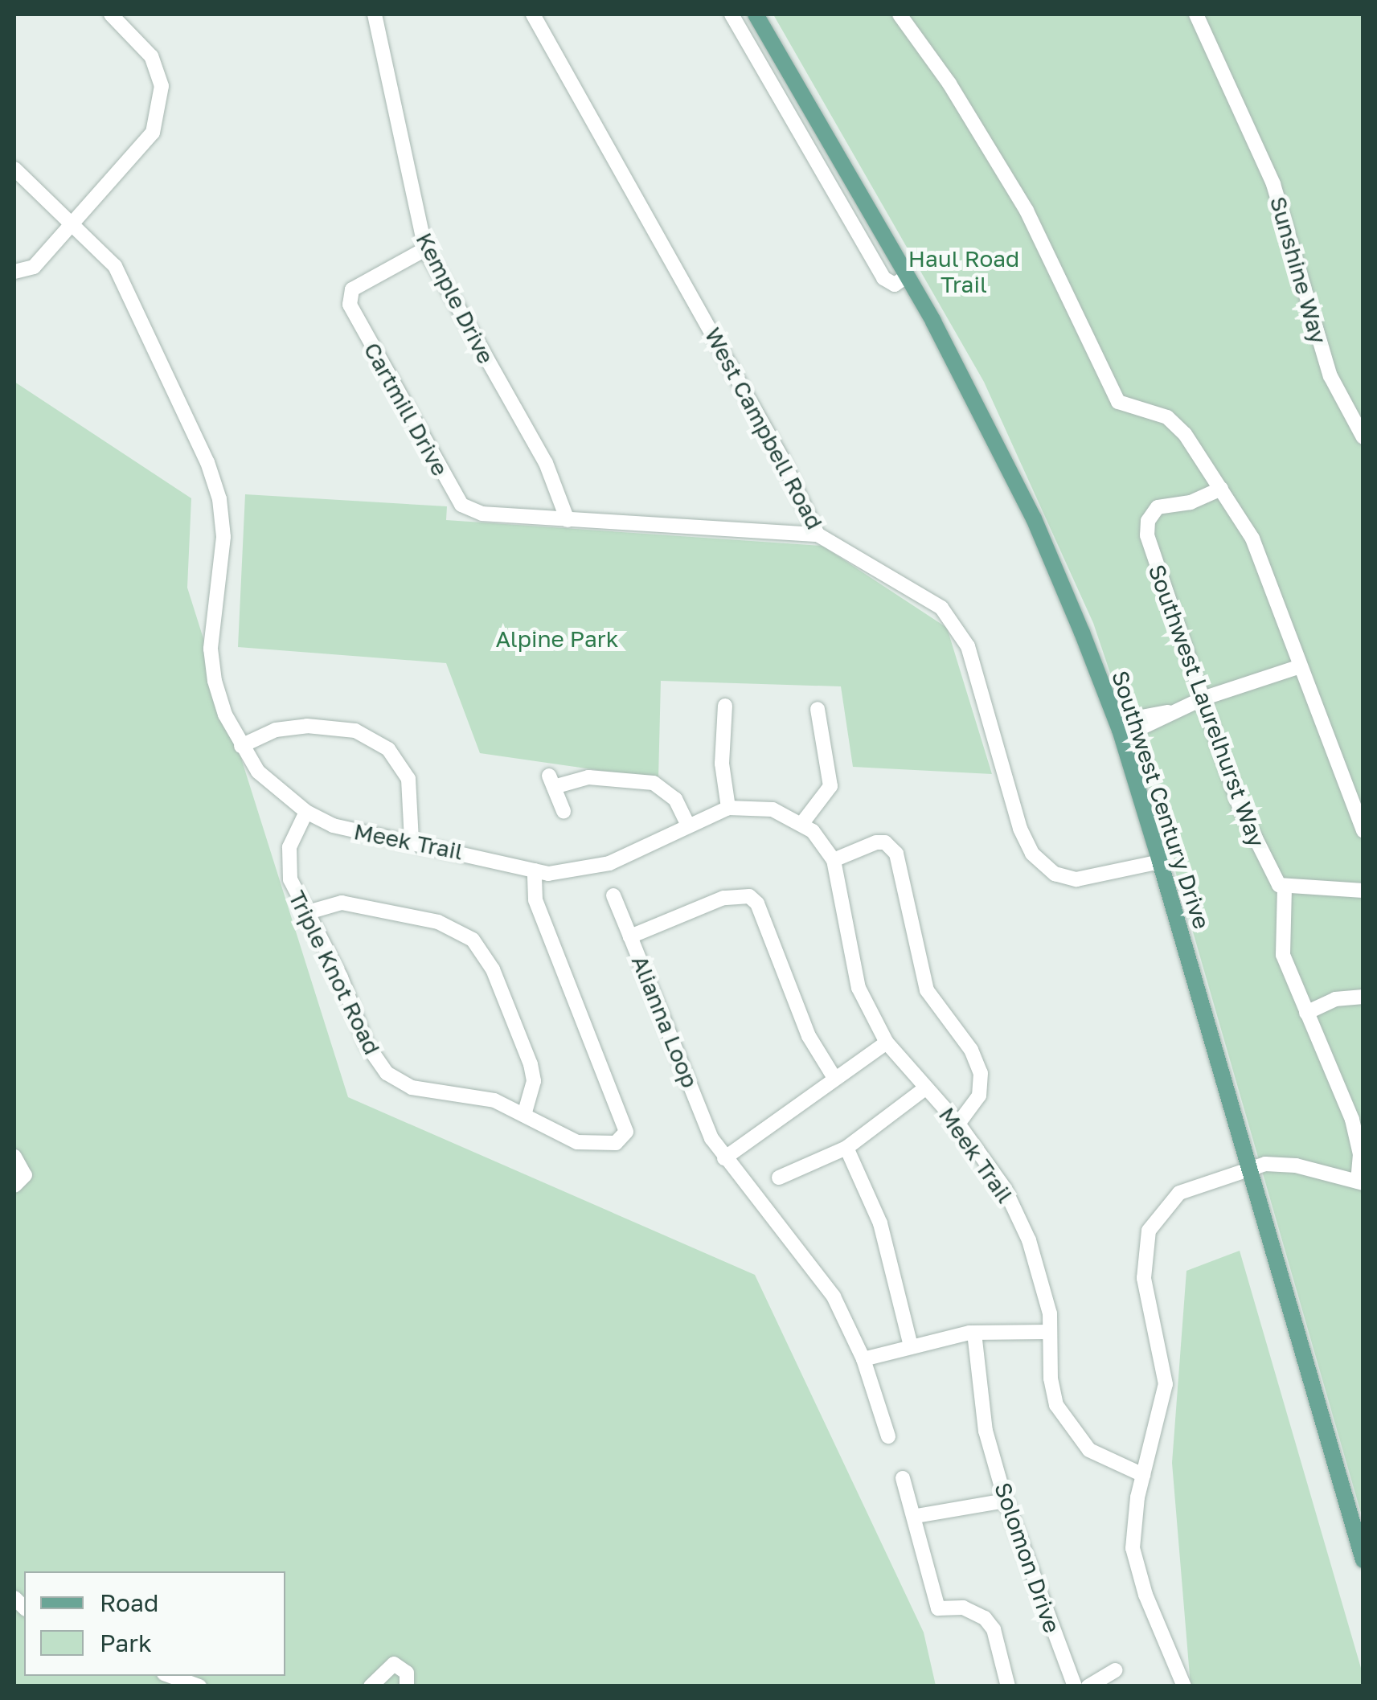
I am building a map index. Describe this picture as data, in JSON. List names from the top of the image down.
{
  "streets": {
    "main road": ["Southwest Century Drive"],
    "street": [
      "Sunshine Way",
      "Kemple Drive",
      "Cartmill Drive",
      "West Campbell Road",
      "Southwest Laurelhurst Way",
      "Meek Trail",
      "Triple Knot Road",
      "Alianna Loop",
      "Solomon Drive"
    ]
  },
  "crossings": [
    ["Kemple Drive", "Cartmill Drive"],
    ["West Campbell Road", "Southwest Century Drive"],
    ["Meek Trail", "Triple Knot Road"]
  ],
  "parks": ["Haul Road Trail", "Alpine Park"],
  "legend": ["Road", "Park"]
}
